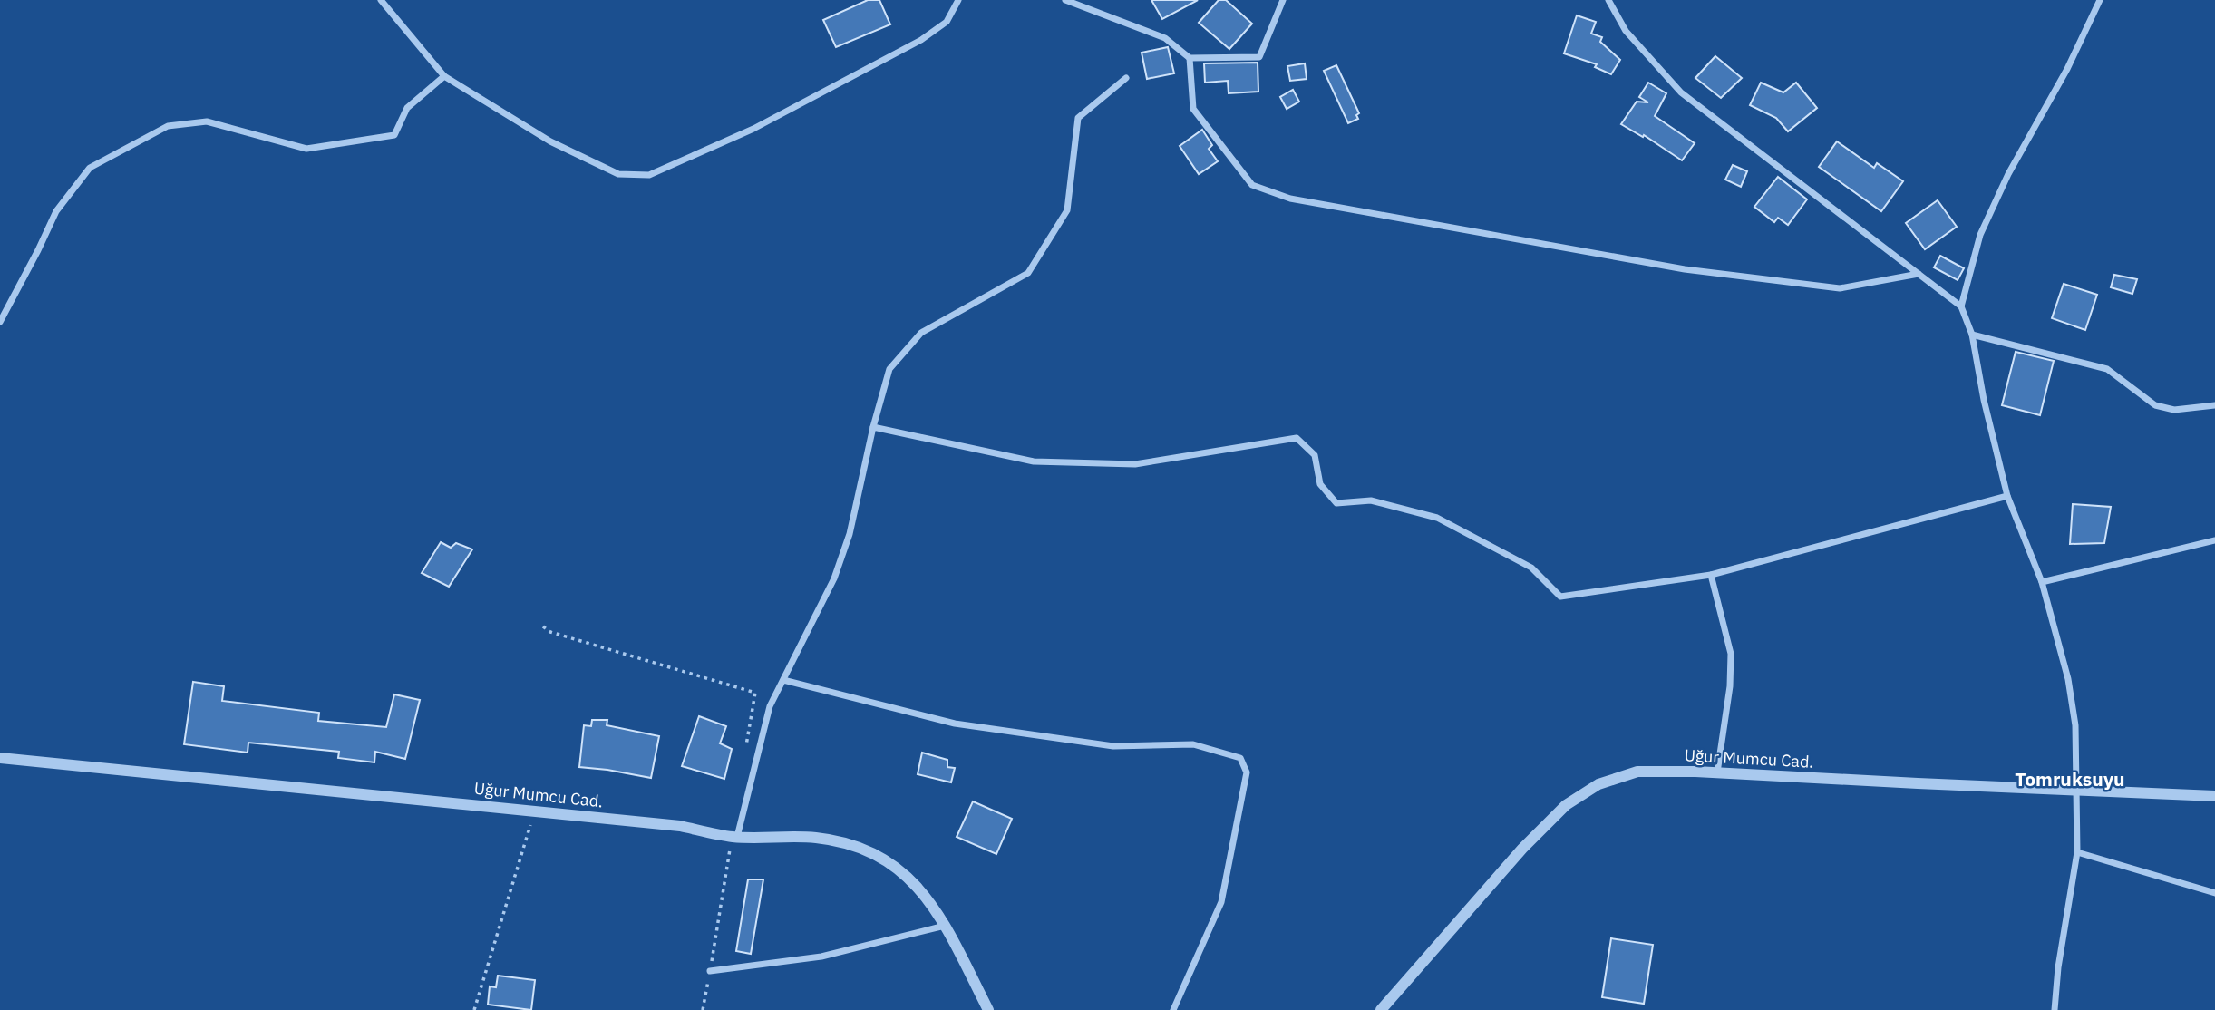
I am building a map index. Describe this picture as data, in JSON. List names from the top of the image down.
{
  "streets": {
    "street": ["Uğur Mumcu Cad."]
  },
  "districts": ["Tomruksuyu"]
}
